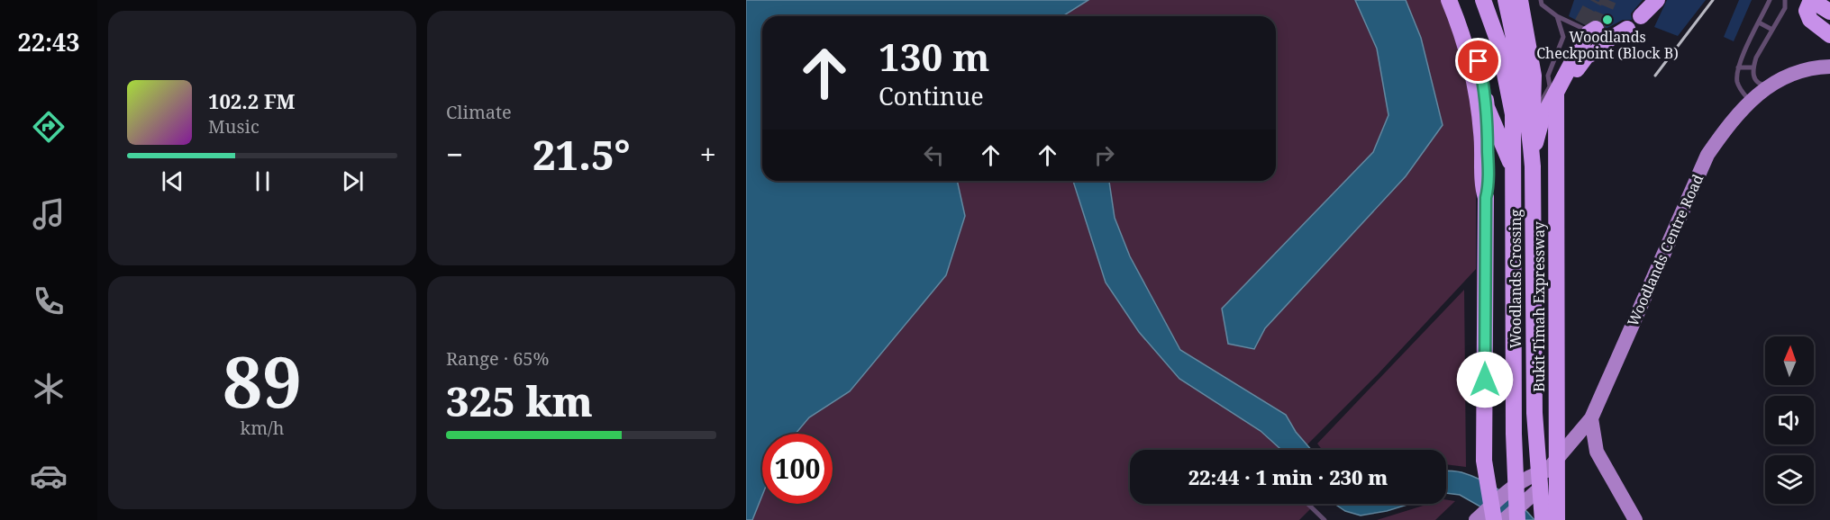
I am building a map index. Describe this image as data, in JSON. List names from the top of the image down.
{
  "streets": {
    "highway": ["Woodlands Crossing", "Bukit Timah Expressway"],
    "main road": ["Woodlands Centre Road"]
  },
  "crossings": [
    ["Woodlands Centre Road", "Woodlands Crossing"],
    ["Woodlands Crossing", "Bukit Timah Expressway"]
  ],
  "places": ["Woodlands Checkpoint (Block B)"],
  "north": "top",
  "page": {
    "tabs": "22:43",
    "tile": [
      "Climate",
      ["89", "km/h"],
      ["Range · 65%", "325 km"]
    ],
    "turn": ["130 m", "Continue"],
    "song": ["102.2 FM", "Music"],
    "heat": ["−", "21.5°", "+"],
    "limit": "100",
    "trip": "22:44 · 1 min · 230 m"
  }
}
